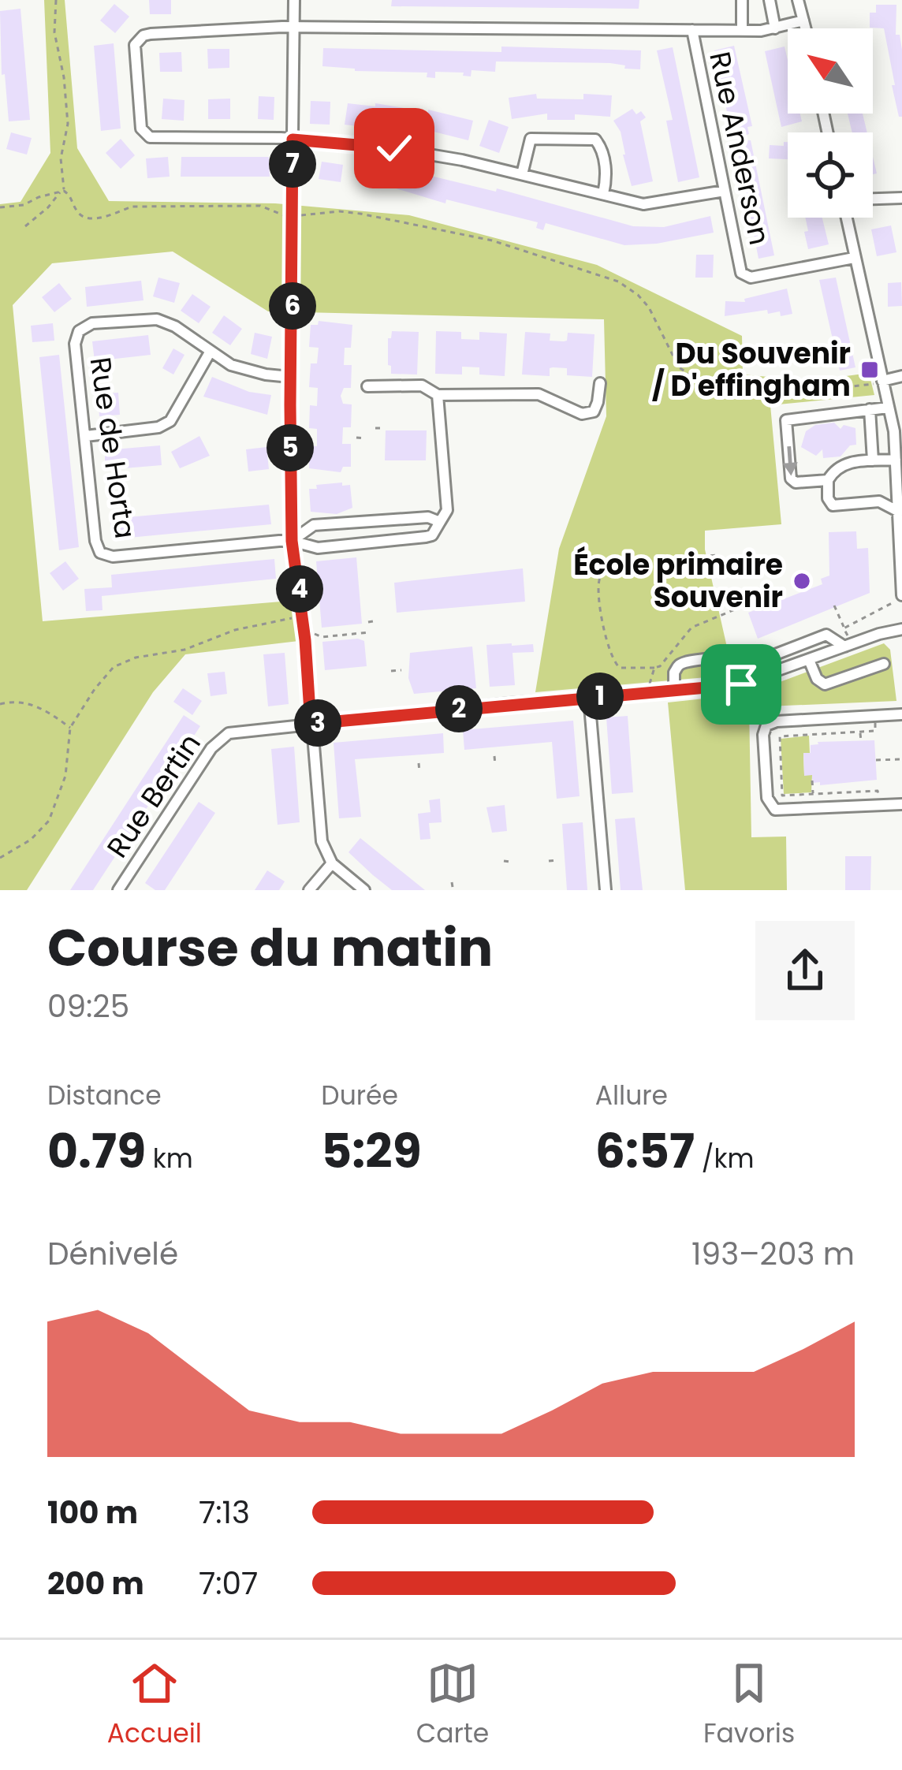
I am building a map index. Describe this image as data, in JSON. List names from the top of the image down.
{
  "streets": {
    "street": ["Rue Anderson", "Rue de Horta", "Rue Bertin"]
  },
  "places": {
    "transit": ["Du Souvenir / D'effingham"],
    "other": ["École primaire Souvenir"]
  },
  "north": "top left",
  "page": {
    "pins": [
      "7",
      "6",
      "5",
      "4",
      "1",
      "2",
      "3"
    ],
    "heading": ["Course du matin", "09:25"],
    "stats": [
      ["Distance", "0.79 km"],
      ["Durée", "5:29"],
      ["Allure", "6:57 /km"]
    ],
    "chart": ["Dénivelé", "193–203 m"],
    "list": [
      {
        "name": "100 m",
        "note": "7:13"
      },
      {
        "name": "200 m",
        "note": "7:07"
      }
    ],
    "tabs": ["Accueil", "Carte", "Favoris"]
  }
}
